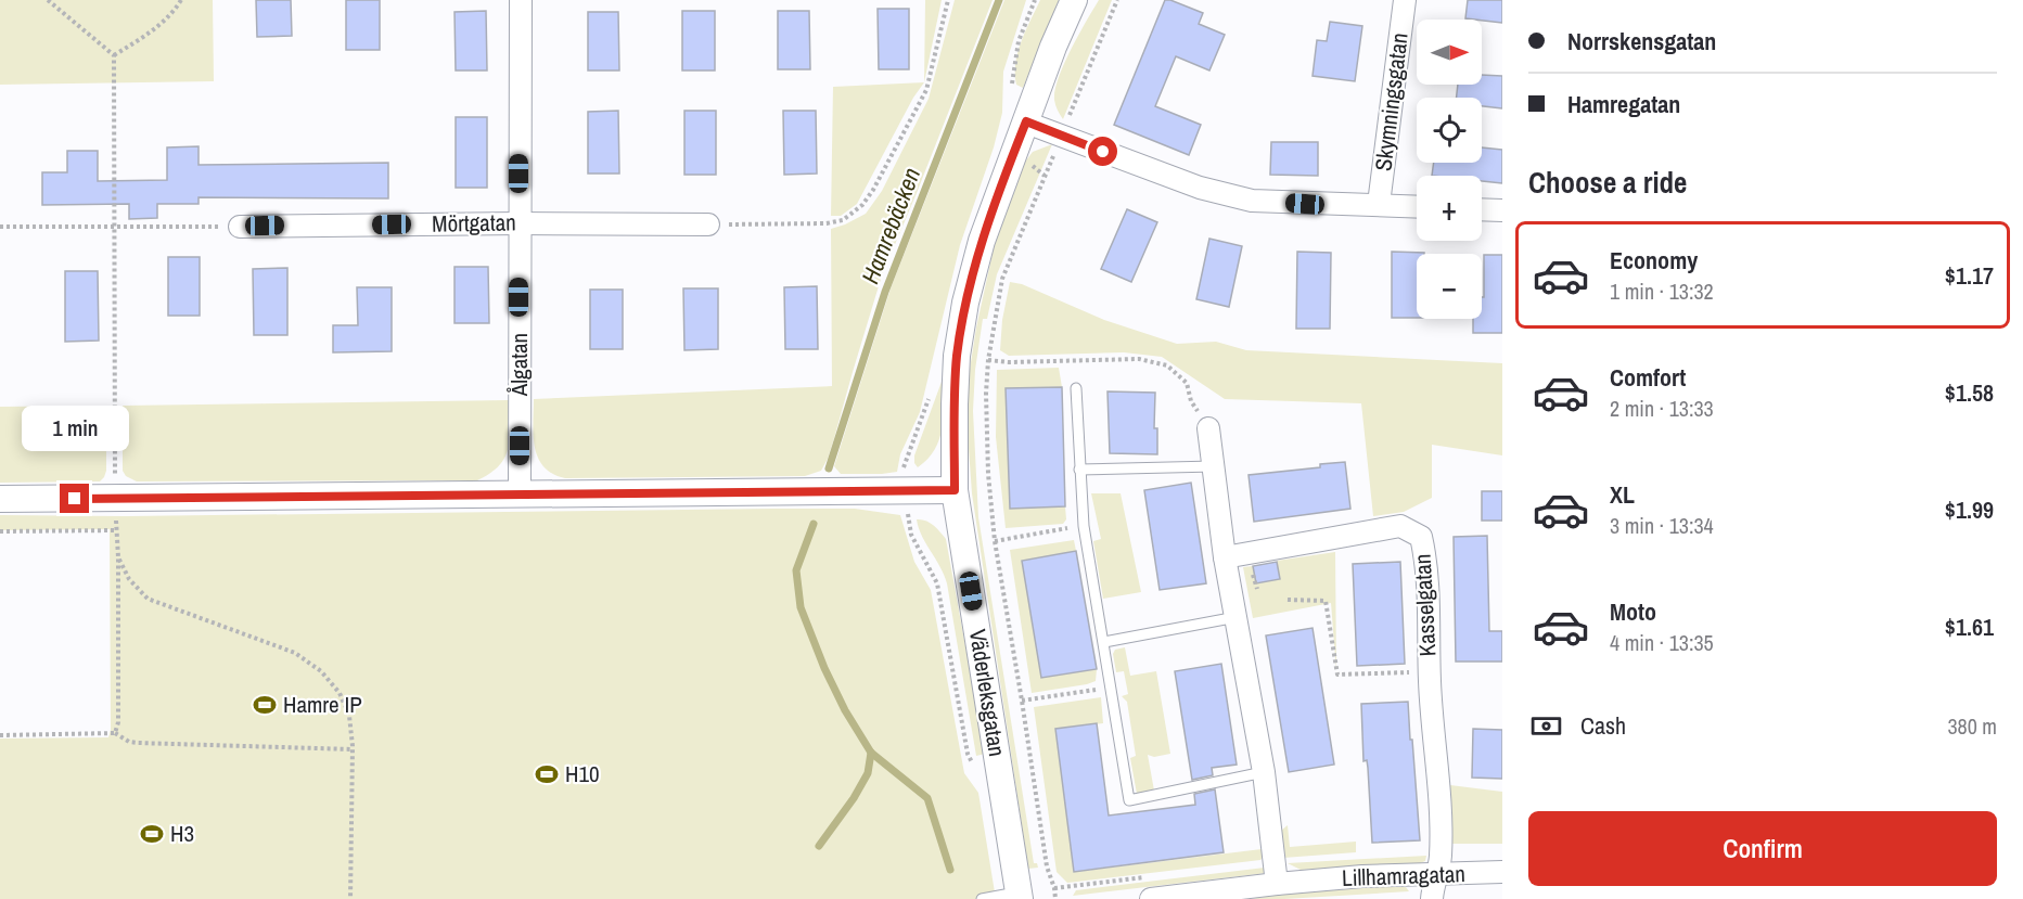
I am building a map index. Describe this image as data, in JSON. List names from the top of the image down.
{
  "streets": {
    "street": [
      "Skymningsgatan",
      "Mörtgatan",
      "Ålgatan",
      "Kasselgatan",
      "Väderleksgatan",
      "Lillhamragatan"
    ]
  },
  "crossings": [
    ["Mörtgatan", "Ålgatan"],
    ["Kasselgatan", "Lillhamragatan"]
  ],
  "water": ["Hamrebäcken"],
  "places": {
    "sports": ["Hamre IP", "H10", "H3"]
  },
  "north": "right",
  "page": {
    "banner": ["Norrskensgatan", "Hamregatan"],
    "map_buttons": ["+", "−"],
    "heading": "Choose a ride",
    "list": [
      {
        "name": "Economy",
        "note": "1 min · 13:32",
        "value": "$1.17"
      },
      {
        "name": "Comfort",
        "note": "2 min · 13:33",
        "value": "$1.58"
      },
      {
        "name": "XL",
        "note": "3 min · 13:34",
        "value": "$1.99"
      },
      {
        "name": "Moto",
        "note": "4 min · 13:35",
        "value": "$1.61"
      }
    ],
    "bubble": "1 min",
    "pay": ["Cash", "380 m"],
    "buttons": "Confirm"
  }
}
